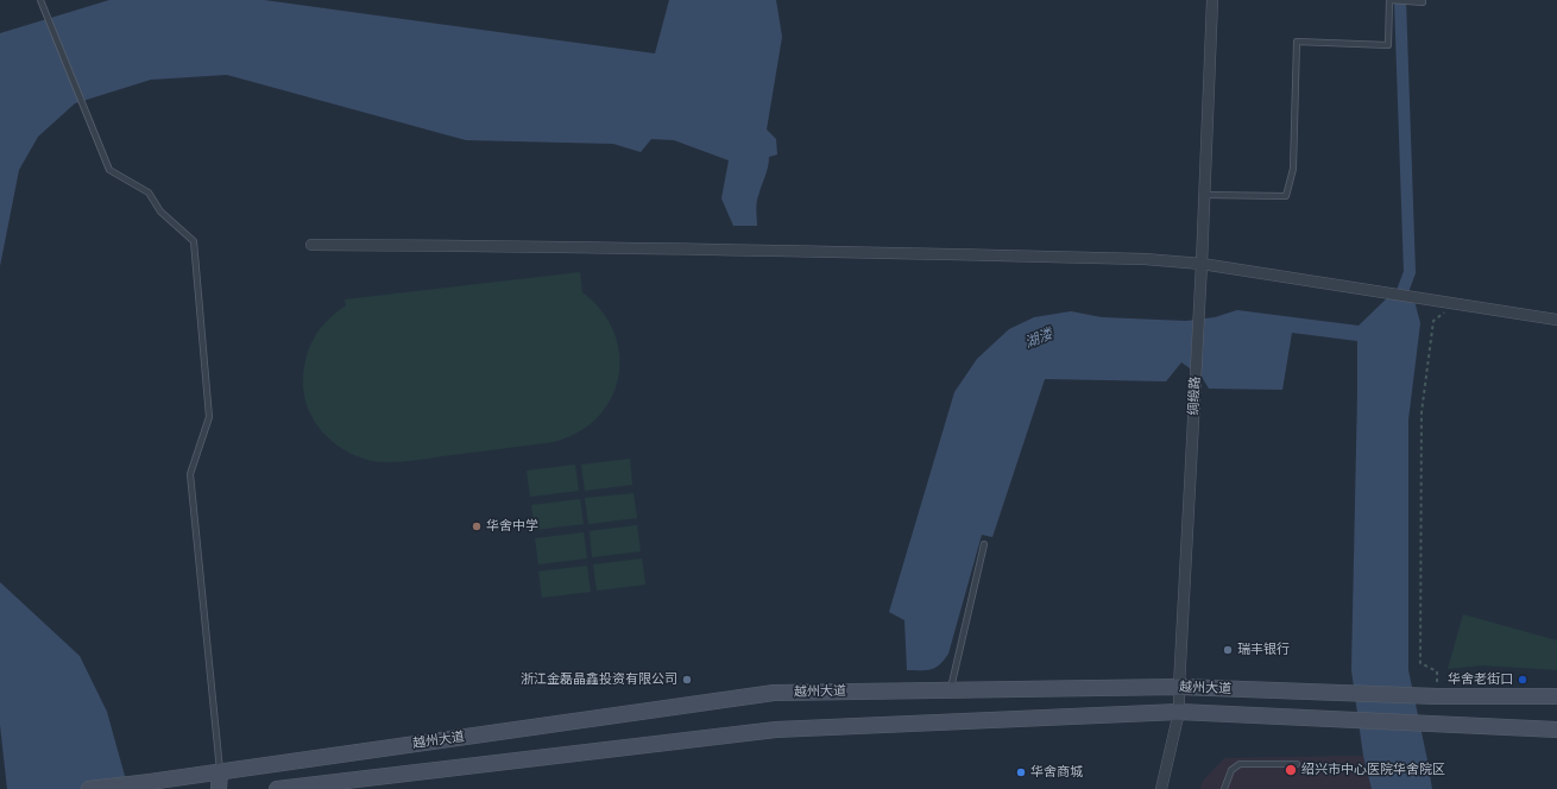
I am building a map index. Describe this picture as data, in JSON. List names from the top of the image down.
{
  "streets": {
    "main road": ["越州大道"],
    "street": ["绸缎路"]
  },
  "crossings": [
    ["绸缎路", "越州大道"]
  ],
  "water": ["湖溇"],
  "places": [
    "华舍中学",
    "瑞丰银行",
    "浙江金磊晶鑫投资有限公司",
    "华舍老街口",
    "绍兴市中心医院华舍院区",
    "华舍商城"
  ]
}
